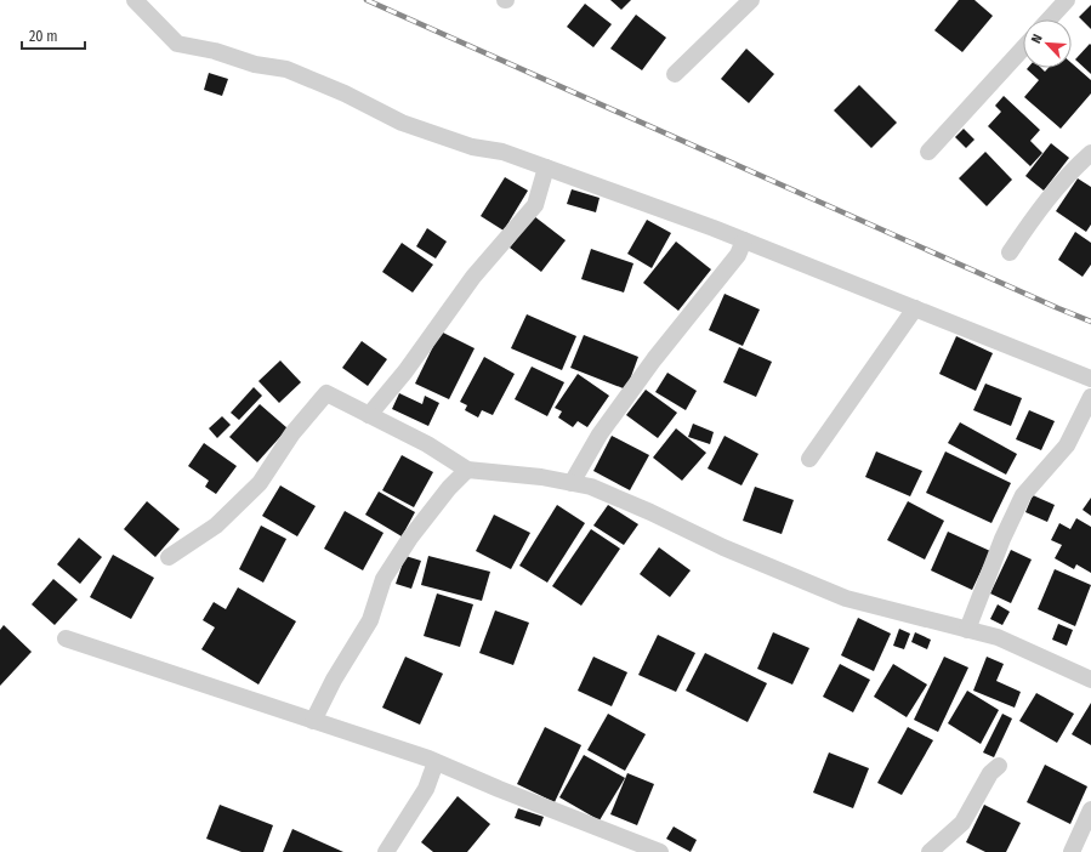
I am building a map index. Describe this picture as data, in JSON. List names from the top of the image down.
{
  "scale_bar": "20 m",
  "north": "top left"
}
